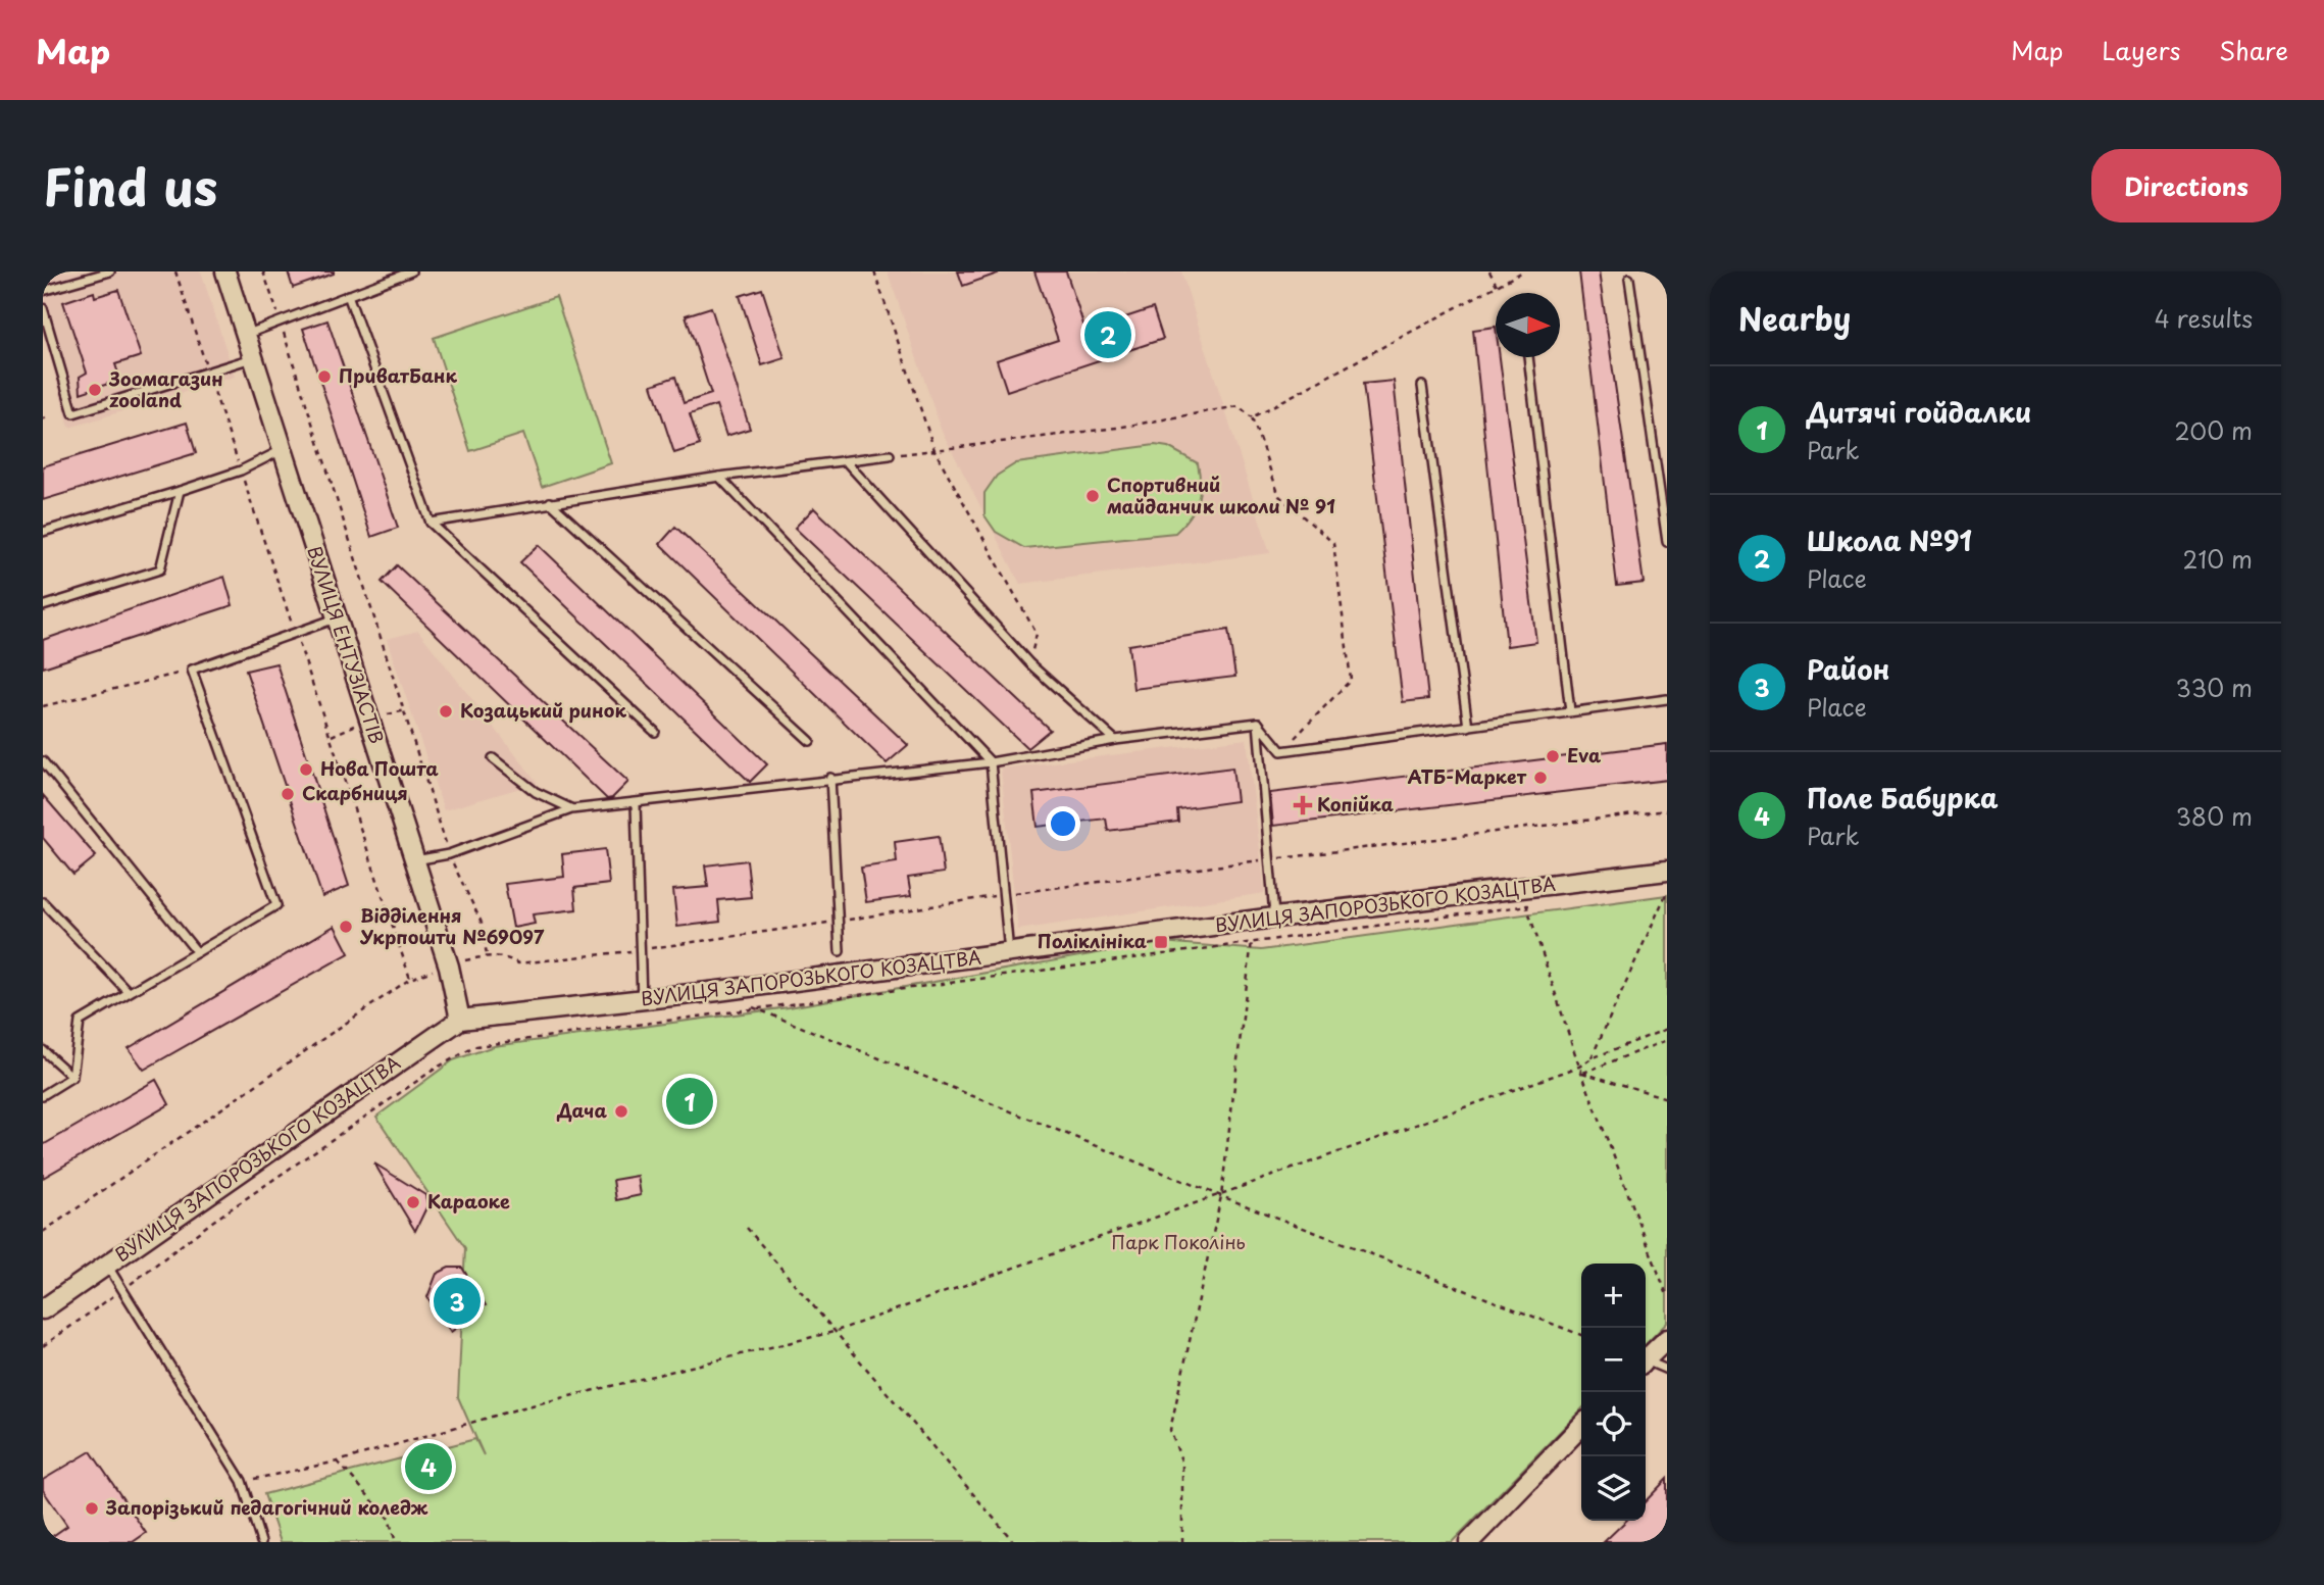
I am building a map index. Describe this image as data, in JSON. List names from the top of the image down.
{
  "streets": {
    "street": ["ВУЛИЦЯ ЕНТУЗІАСТІВ", "ВУЛИЦЯ ЗАПОРОЗЬКОГО КОЗАЦТВА"]
  },
  "crossings": [
    ["ВУЛИЦЯ ЕНТУЗІАСТІВ", "ВУЛИЦЯ ЗАПОРОЗЬКОГО КОЗАЦТВА"]
  ],
  "parks": ["Парк Поколінь"],
  "places": {
    "other": [
      "ПриватБанк",
      "Зоомагазин zooland",
      "Спортивний майданчик школи № 91",
      "Козацький ринок",
      "Eva",
      "Нова Пошта",
      "АТБ-Маркет",
      "Скарбниця",
      "Відділення Укрпошти №69097",
      "Дача",
      "Караоке",
      "Запорізький педагогічний коледж"
    ],
    "health": ["Копійка"],
    "transit": ["Поліклініка"]
  },
  "north": "right",
  "page": {
    "header": "Map",
    "nav": ["Map", "Layers", "Share"],
    "title": "Find us",
    "buttons": "Directions",
    "heading": ["Nearby", "4 results"],
    "pins": [
      "2",
      "1",
      "3",
      "4"
    ],
    "list": [
      {
        "mark": "1",
        "name": "Дитячі гойдалки",
        "note": "Park",
        "value": "200 m"
      },
      {
        "mark": "2",
        "name": "Школа №91",
        "note": "Place",
        "value": "210 m"
      },
      {
        "mark": "3",
        "name": "Район",
        "note": "Place",
        "value": "330 m"
      },
      {
        "mark": "4",
        "name": "Поле Бабурка",
        "note": "Park",
        "value": "380 m"
      }
    ],
    "map_buttons": ["+", "−"]
  }
}
